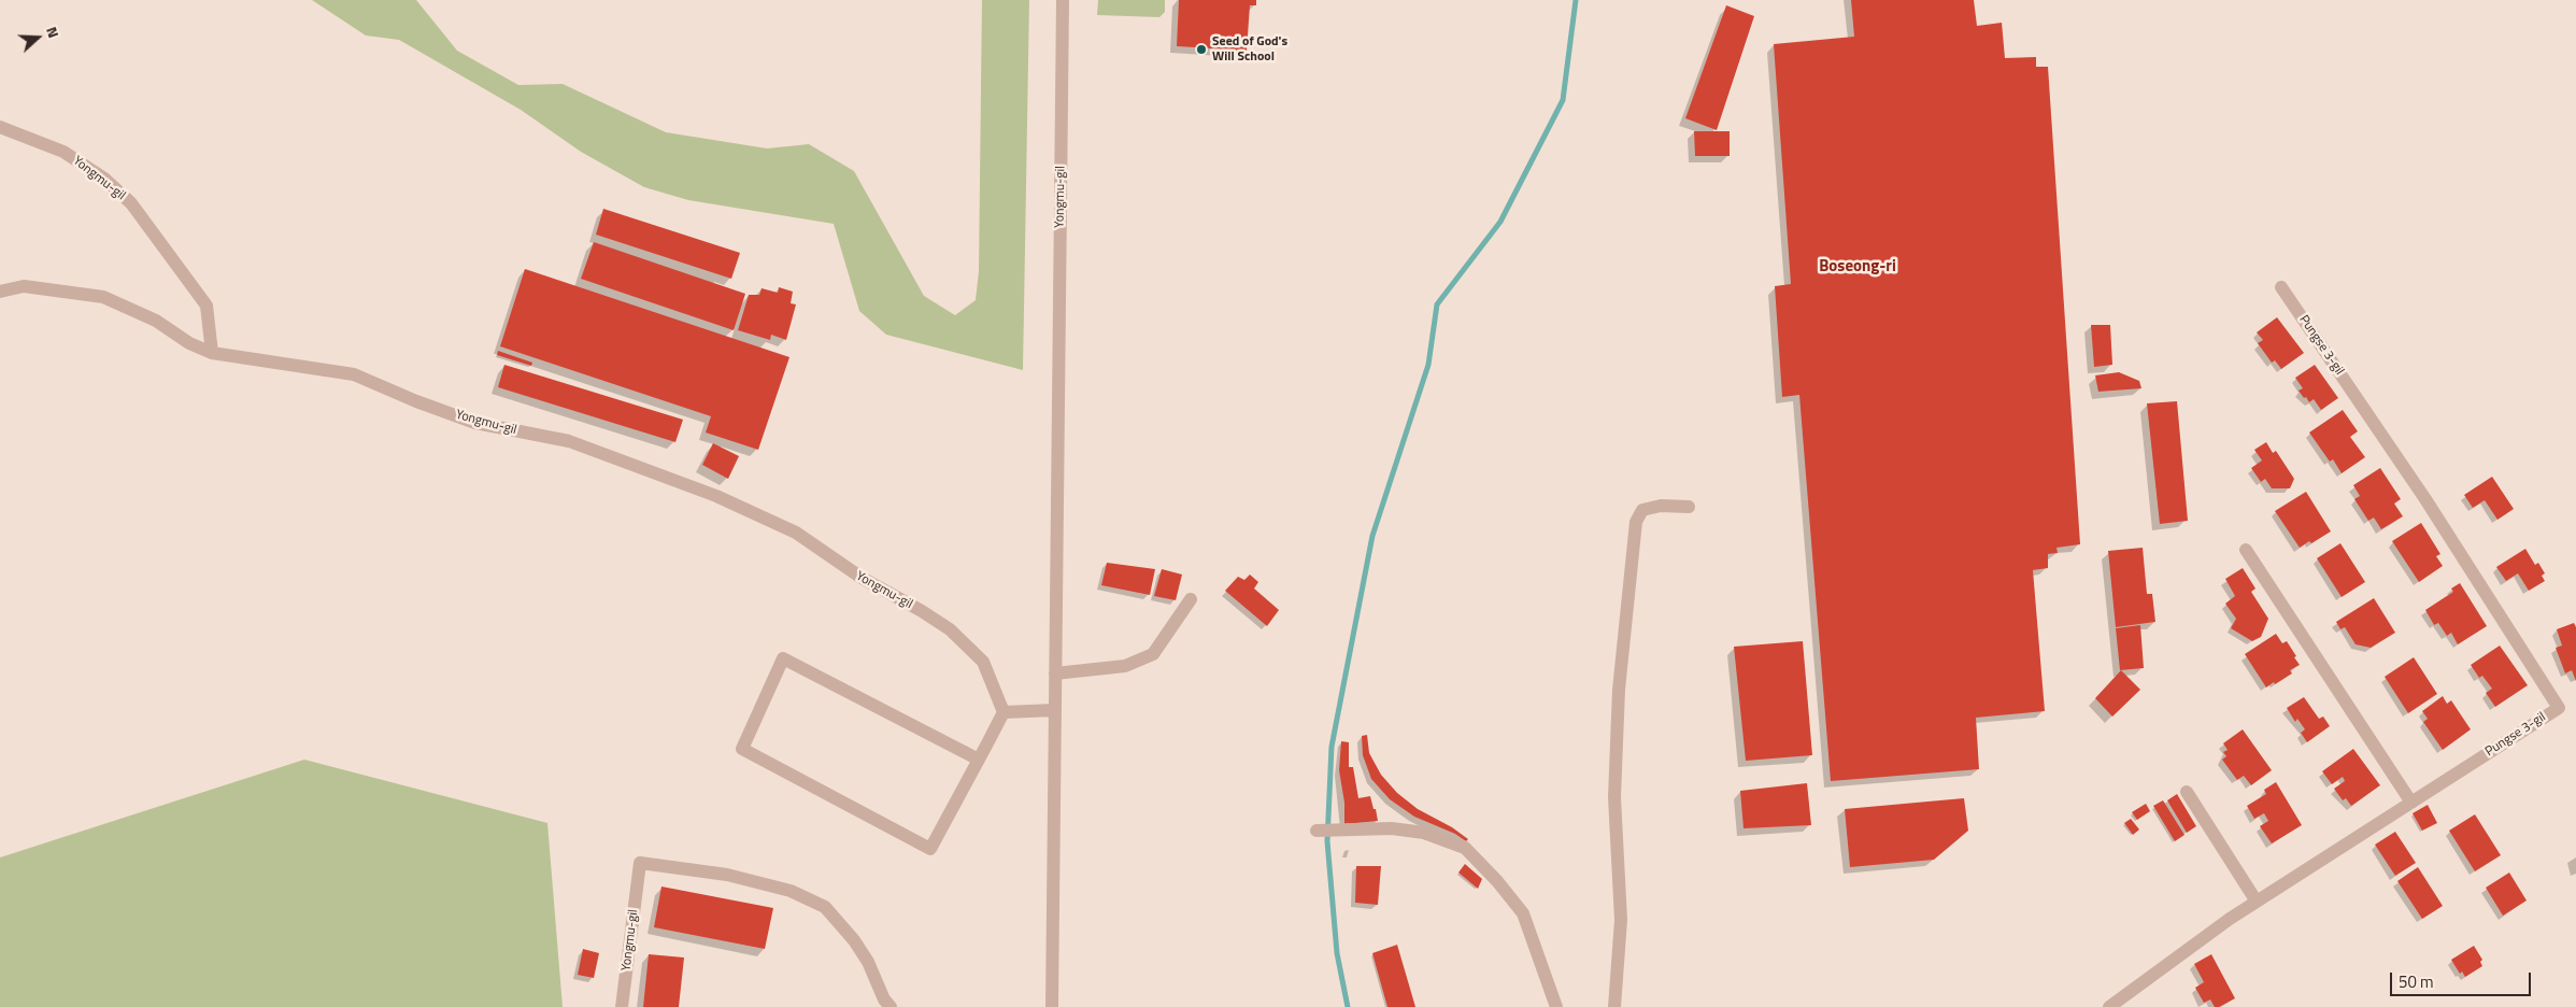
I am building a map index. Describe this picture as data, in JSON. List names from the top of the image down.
{
  "streets": {
    "street": ["Yongmu-gil", "Pungse 3-gil"]
  },
  "districts": ["Boseong-ri"],
  "places": ["Seed of God's Will School"],
  "scale_bar": "50 m",
  "north": "right"
}
